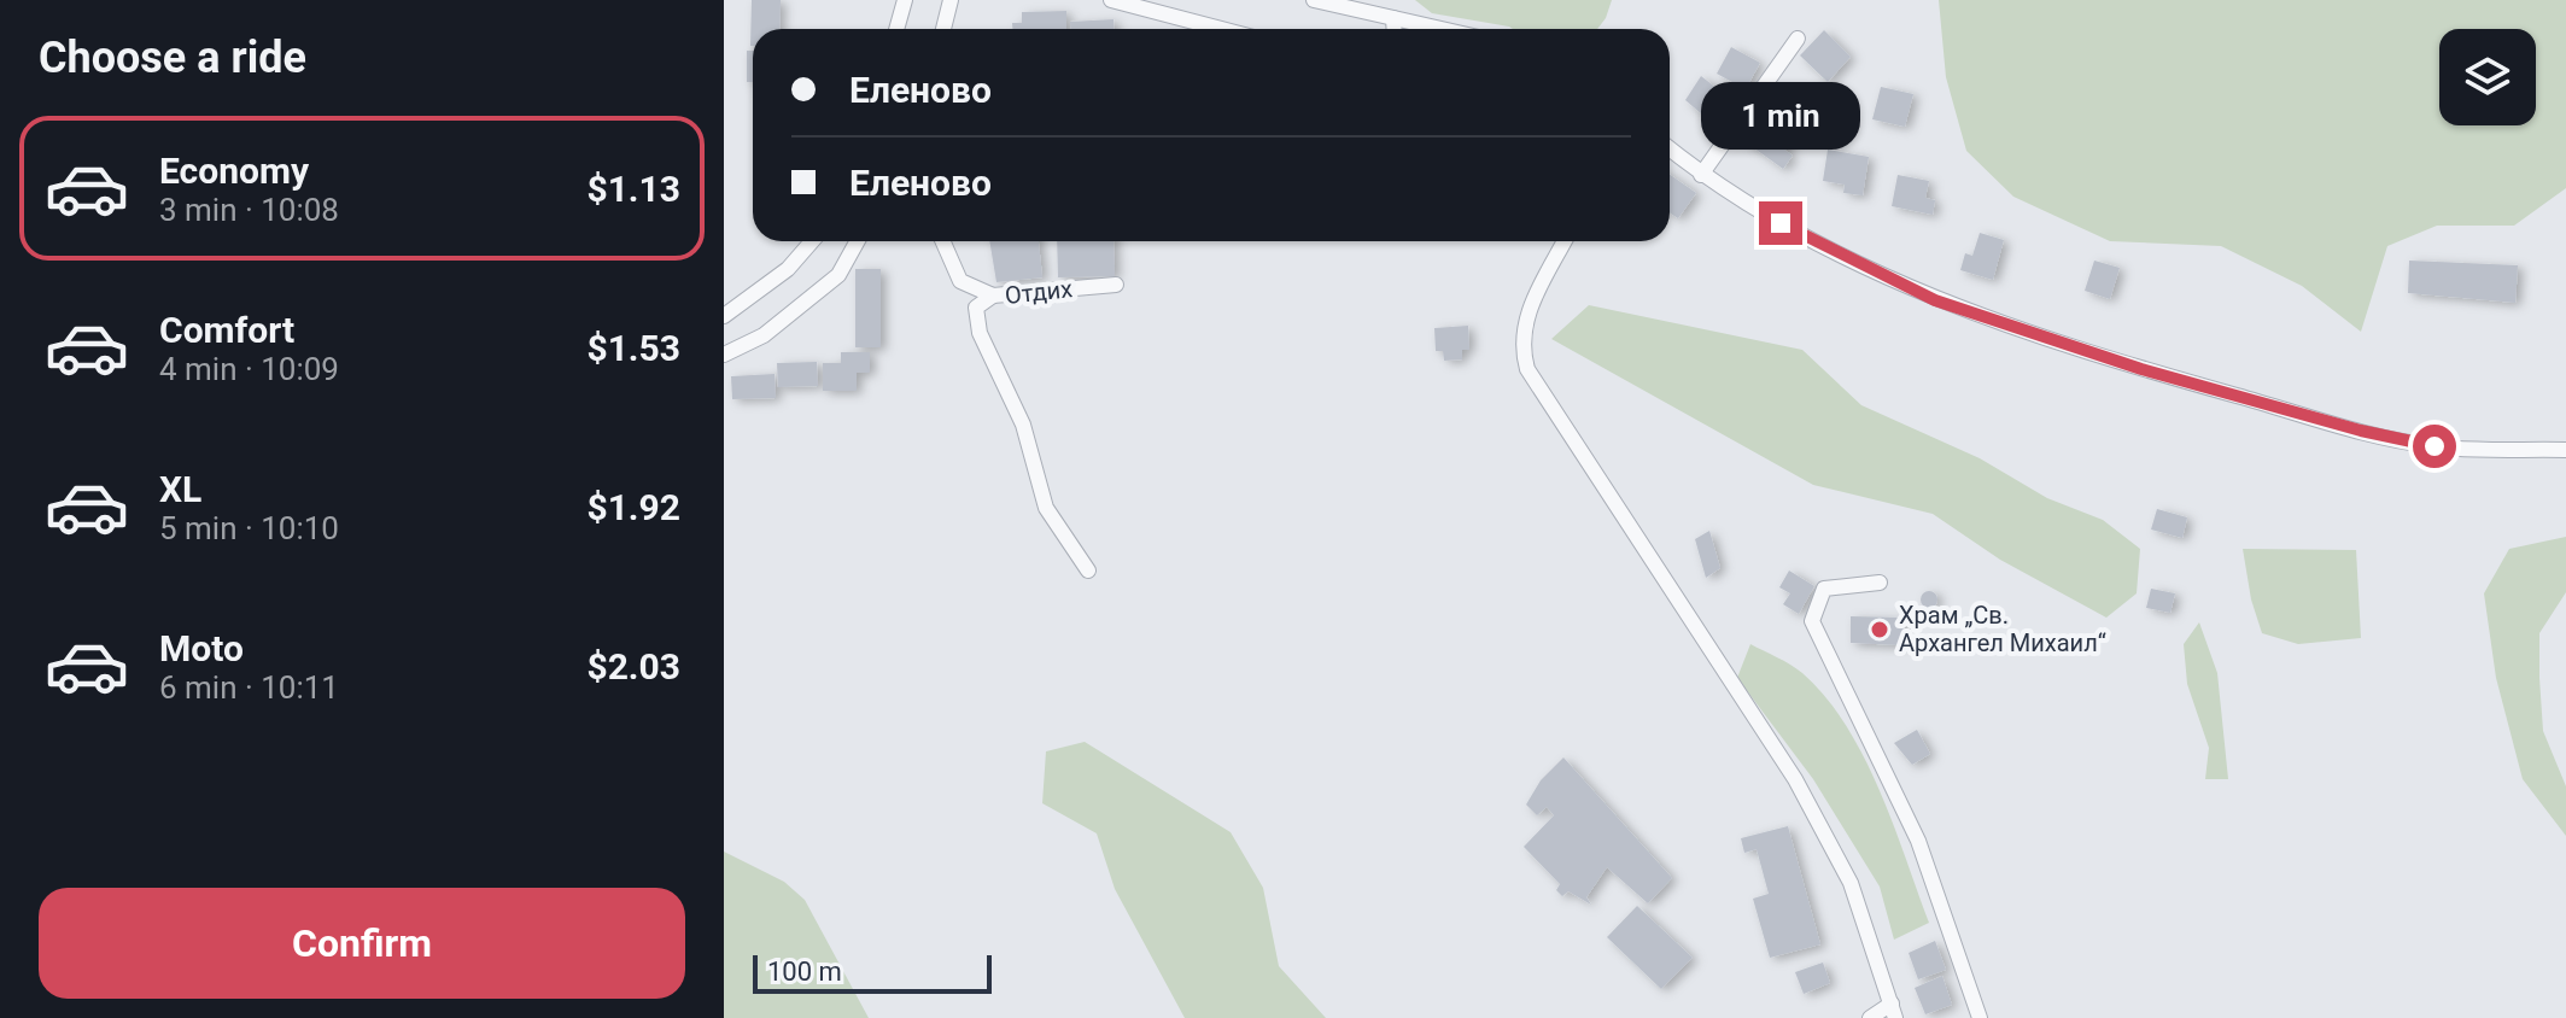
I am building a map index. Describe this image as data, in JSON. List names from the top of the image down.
{
  "streets": {
    "street": ["Отдих"]
  },
  "places": ["Храм „Св. Архангел Михаил“"],
  "scale_bar": "100 m",
  "page": {
    "heading": "Choose a ride",
    "banner": ["Еленово", "Еленово"],
    "bubble": "1 min",
    "list": [
      {
        "name": "Economy",
        "note": "3 min · 10:08",
        "value": "$1.13"
      },
      {
        "name": "Comfort",
        "note": "4 min · 10:09",
        "value": "$1.53"
      },
      {
        "name": "XL",
        "note": "5 min · 10:10",
        "value": "$1.92"
      },
      {
        "name": "Moto",
        "note": "6 min · 10:11",
        "value": "$2.03"
      }
    ],
    "buttons": "Confirm",
    "scale": "100 m"
  }
}
